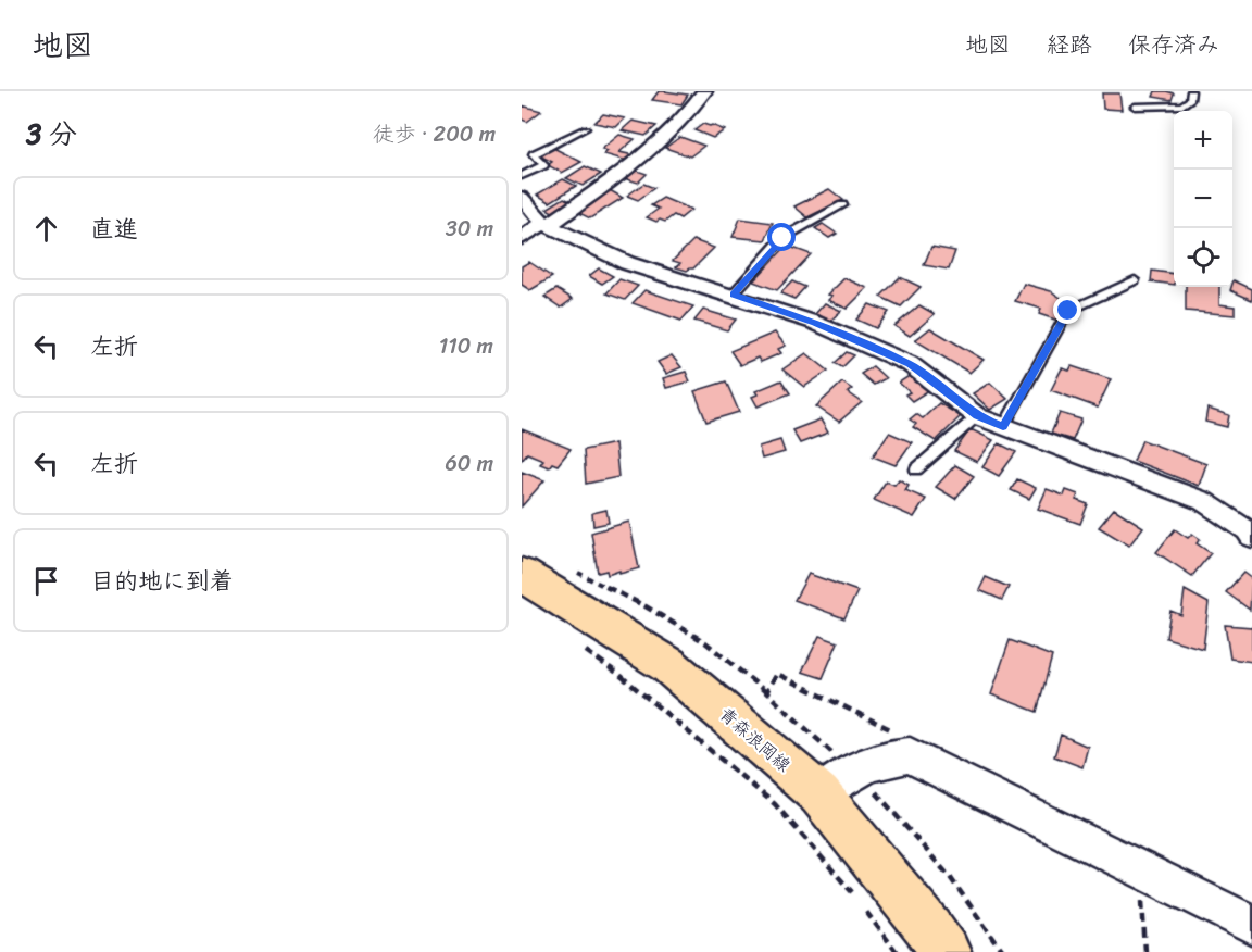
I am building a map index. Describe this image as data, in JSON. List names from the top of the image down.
{
  "streets": {
    "main road": ["青森浪岡線"]
  },
  "page": {
    "header": "地図",
    "nav": ["地図", "経路", "保存済み"],
    "heading": ["3 分", "徒歩 · 200 m"],
    "map_buttons": ["+", "−"],
    "list": [
      ["直進", "30 m"],
      ["左折", "110 m"],
      ["左折", "60 m"],
      "目的地に到着"
    ]
  }
}
